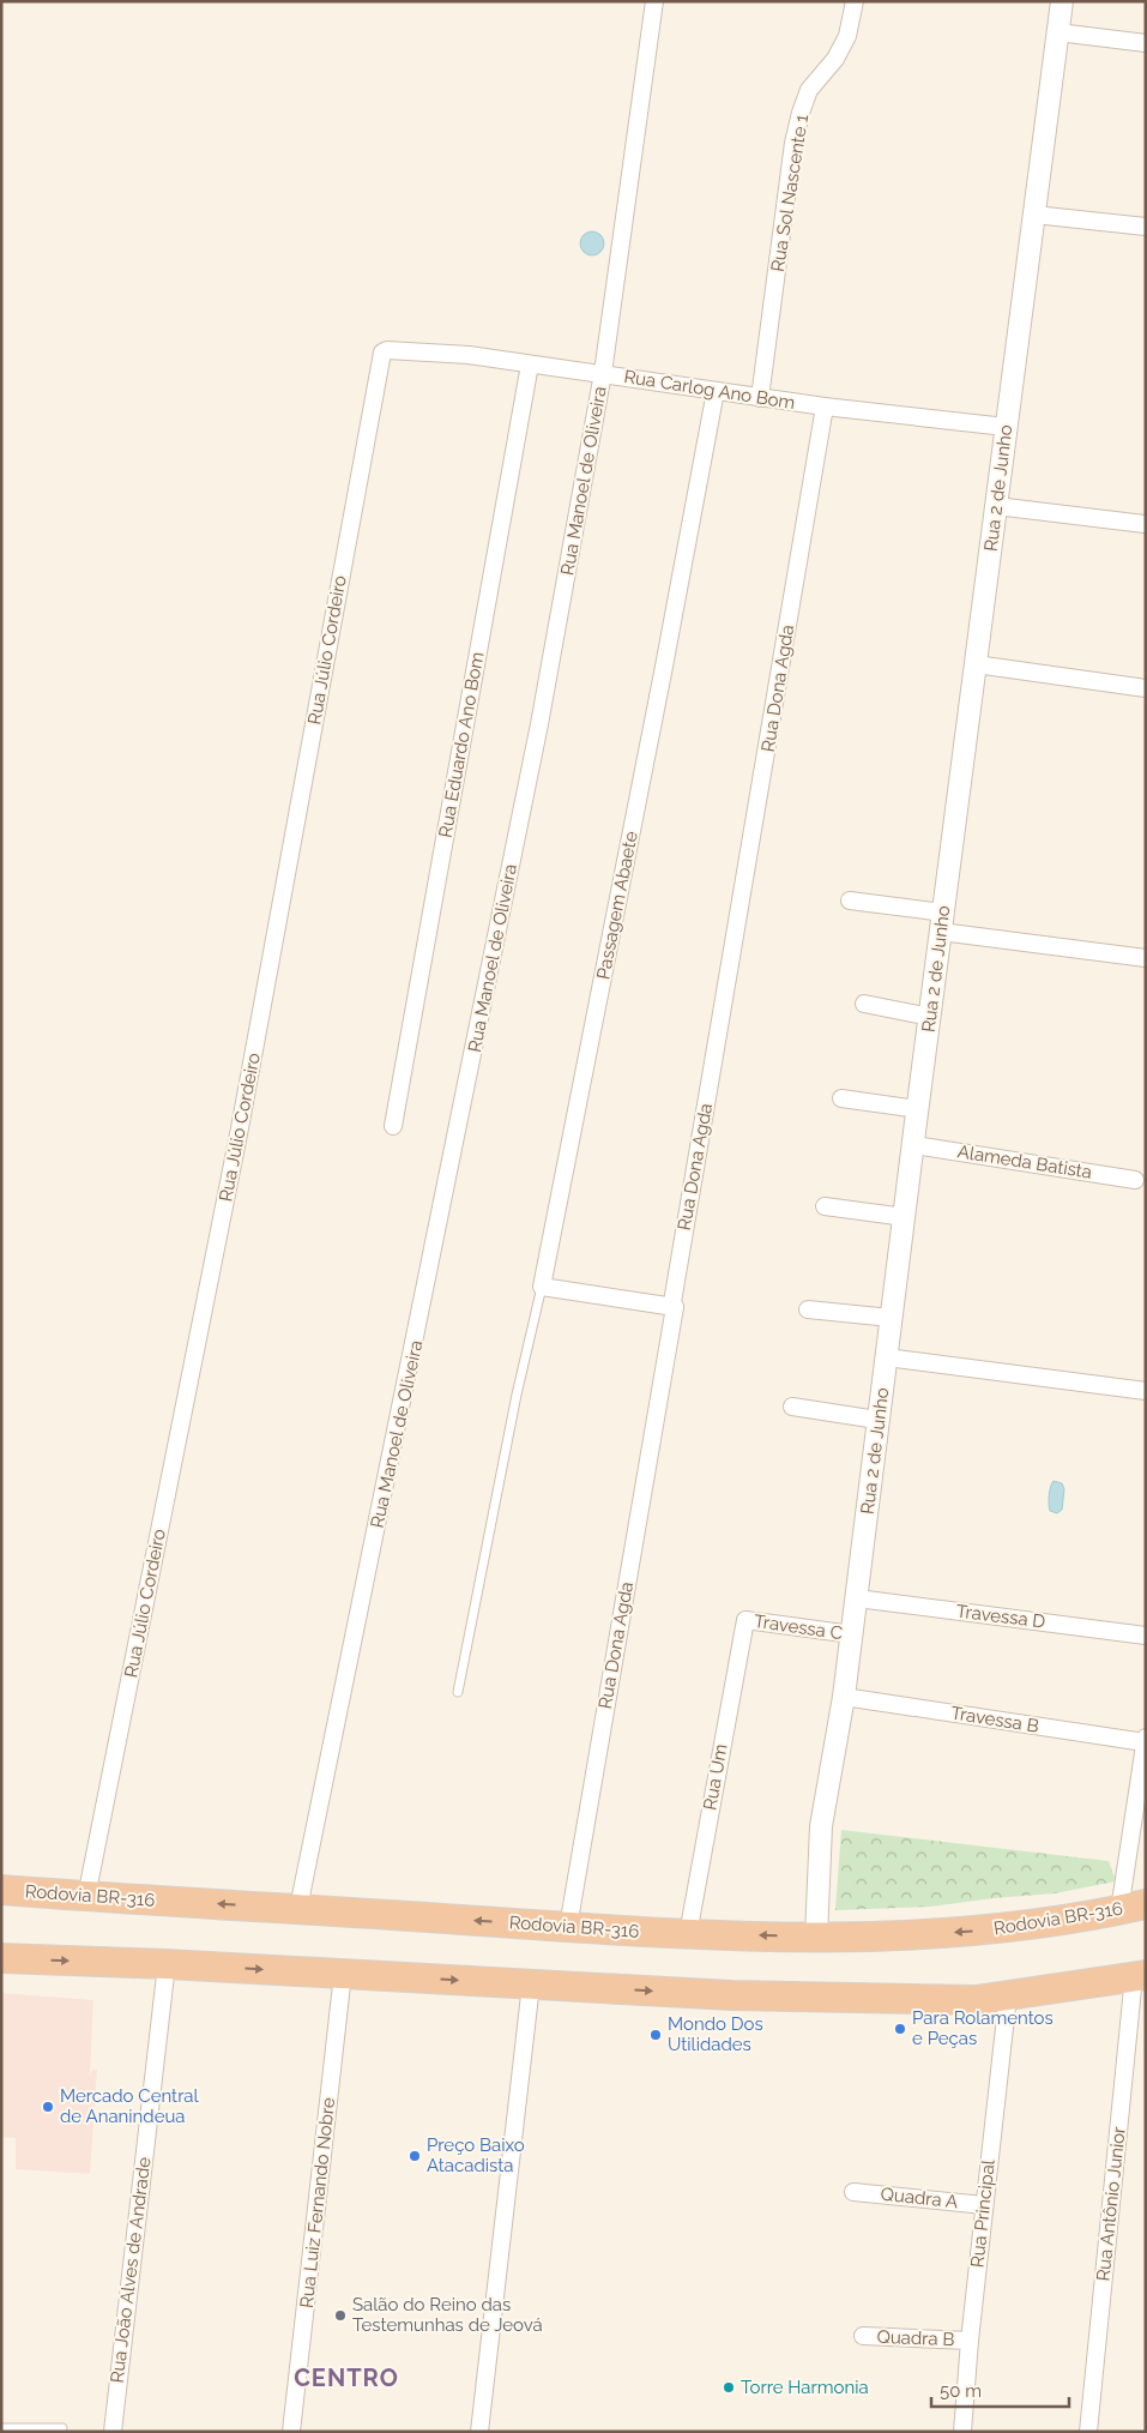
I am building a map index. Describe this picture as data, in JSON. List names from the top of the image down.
{
  "streets": {
    "highway": ["Rodovia BR-316"],
    "street": [
      "Rua Sol Nascente 1",
      "Rua Carlog Ano Bom",
      "Rua Manoel de Oliveira",
      "Rua 2 de Junho",
      "Rua Júlio Cordeiro",
      "Rua Dona Agda",
      "Rua Eduardo Ano Bom",
      "Passagem Abaete",
      "Alameda Batista",
      "Travessa D",
      "Travessa C",
      "Travessa B",
      "Rua Um",
      "Quadra A",
      "Rua Luiz Fernando Nobre",
      "Rua Antônio Junior",
      "Rua Principal",
      "Rua João Alves de Andrade",
      "Quadra B"
    ]
  },
  "crossings": [
    ["Rua Sol Nascente 1", "Rua Carlog Ano Bom"],
    ["Rua Carlog Ano Bom", "Rua Manoel de Oliveira"],
    ["Rua Carlog Ano Bom", "Rua 2 de Junho"],
    ["Rua Carlog Ano Bom", "Rua Júlio Cordeiro"],
    ["Rua Carlog Ano Bom", "Rua Dona Agda"],
    ["Rua Carlog Ano Bom", "Rua Eduardo Ano Bom"],
    ["Rua Carlog Ano Bom", "Passagem Abaete"],
    ["Rua Manoel de Oliveira", "Rodovia BR-316"],
    ["Rua 2 de Junho", "Alameda Batista"],
    ["Rua 2 de Junho", "Travessa D"],
    ["Rua 2 de Junho", "Travessa C"],
    ["Rua 2 de Junho", "Travessa B"],
    ["Rua 2 de Junho", "Rodovia BR-316"],
    ["Rua Júlio Cordeiro", "Rodovia BR-316"],
    ["Rua Dona Agda", "Rodovia BR-316"],
    ["Travessa C", "Rua Um"],
    ["Rua Um", "Rodovia BR-316"],
    ["Quadra A", "Rua Principal"],
    ["Rua Principal", "Quadra B"]
  ],
  "districts": ["CENTRO"],
  "places": [
    "Para Rolamentos e Peças",
    "Mondo Dos Utilidades",
    "Mercado Central de Ananindeua",
    "Preço Baixo Atacadista",
    "Salão do Reino das Testemunhas de Jeová",
    "Torre Harmonia"
  ],
  "scale_bar": "50 m"
}
